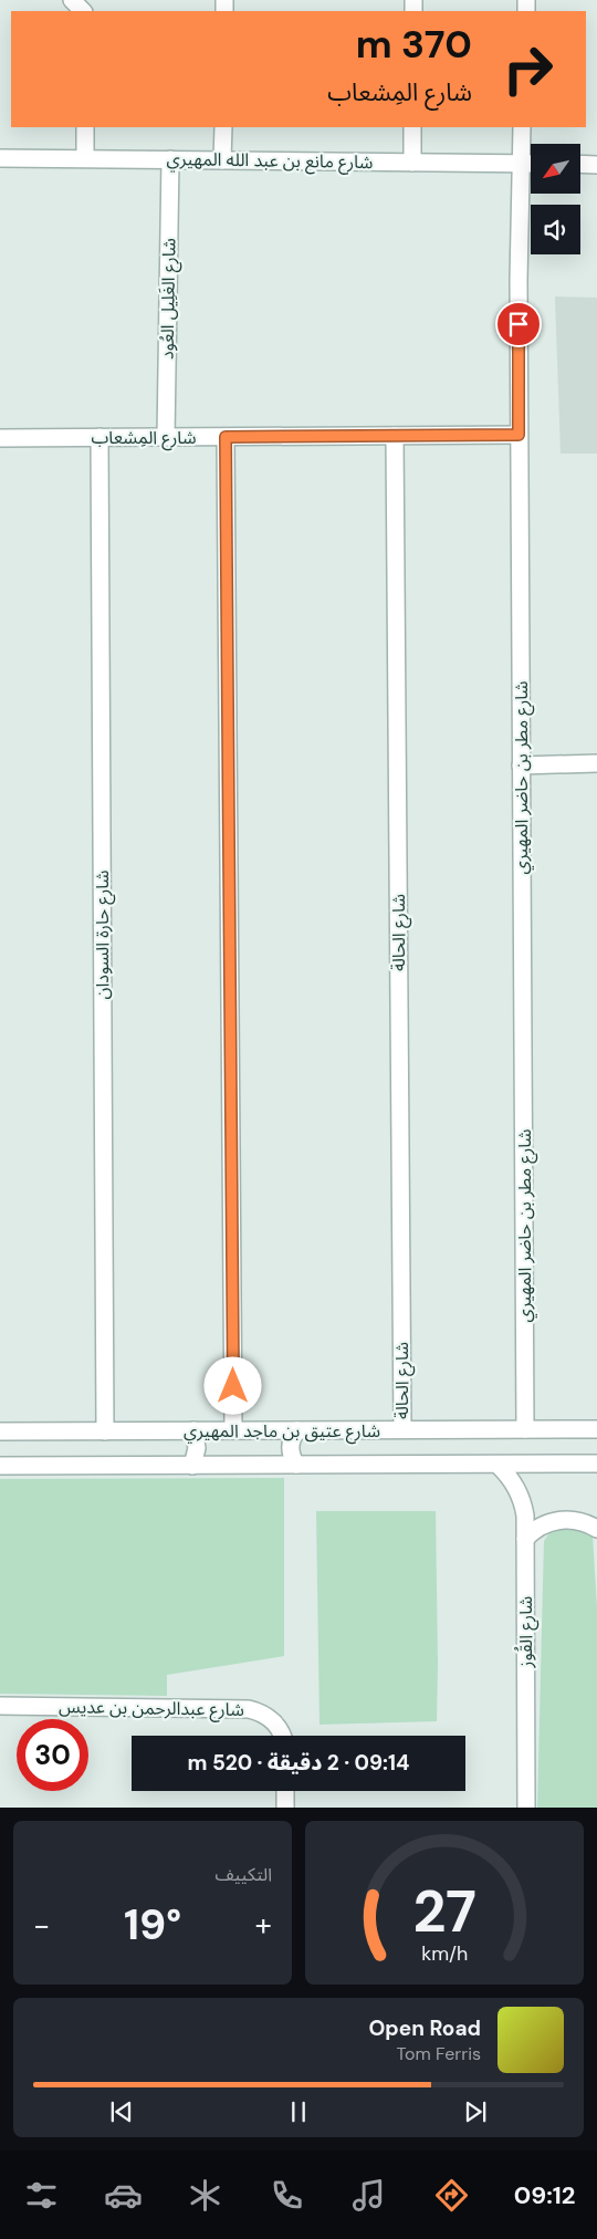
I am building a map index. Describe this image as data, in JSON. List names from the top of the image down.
{
  "streets": {
    "street": [
      "شارع مانع بن عبد الله المهيري",
      "شارع الغَلِيل العُود",
      "شارع المِشعاب",
      "شارع مطر بن حاضر المهيري",
      "شارع الحالة",
      "شارع حارة السودان",
      "شارع عتيق بن ماجد المهيري",
      "شارع القُوز",
      "شارع عبدالرحمن بن عديس"
    ]
  },
  "crossings": [
    ["شارع مانع بن عبد الله المهيري", "شارع الغَلِيل العُود"],
    ["شارع مانع بن عبد الله المهيري", "شارع مطر بن حاضر المهيري"],
    ["شارع الغَلِيل العُود", "شارع المِشعاب"],
    ["شارع المِشعاب", "شارع مطر بن حاضر المهيري"],
    ["شارع المِشعاب", "شارع الحالة"],
    ["شارع المِشعاب", "شارع حارة السودان"],
    ["شارع مطر بن حاضر المهيري", "شارع عتيق بن ماجد المهيري"],
    ["شارع الحالة", "شارع عتيق بن ماجد المهيري"],
    ["شارع حارة السودان", "شارع عتيق بن ماجد المهيري"],
    ["شارع عتيق بن ماجد المهيري", "شارع القُوز"]
  ],
  "north": "bottom left",
  "page": {
    "turn": ["370 m", "شارع المِشعاب"],
    "limit": "30",
    "trip": "09:14 · 2 دقيقة · 520 m",
    "tile": "التكييف",
    "heat": ["−", "19°", "+"],
    "song": ["Open Road", "Tom Ferris"],
    "tabs": "09:12",
    "gauge": ["27", "km/h"]
  }
}
